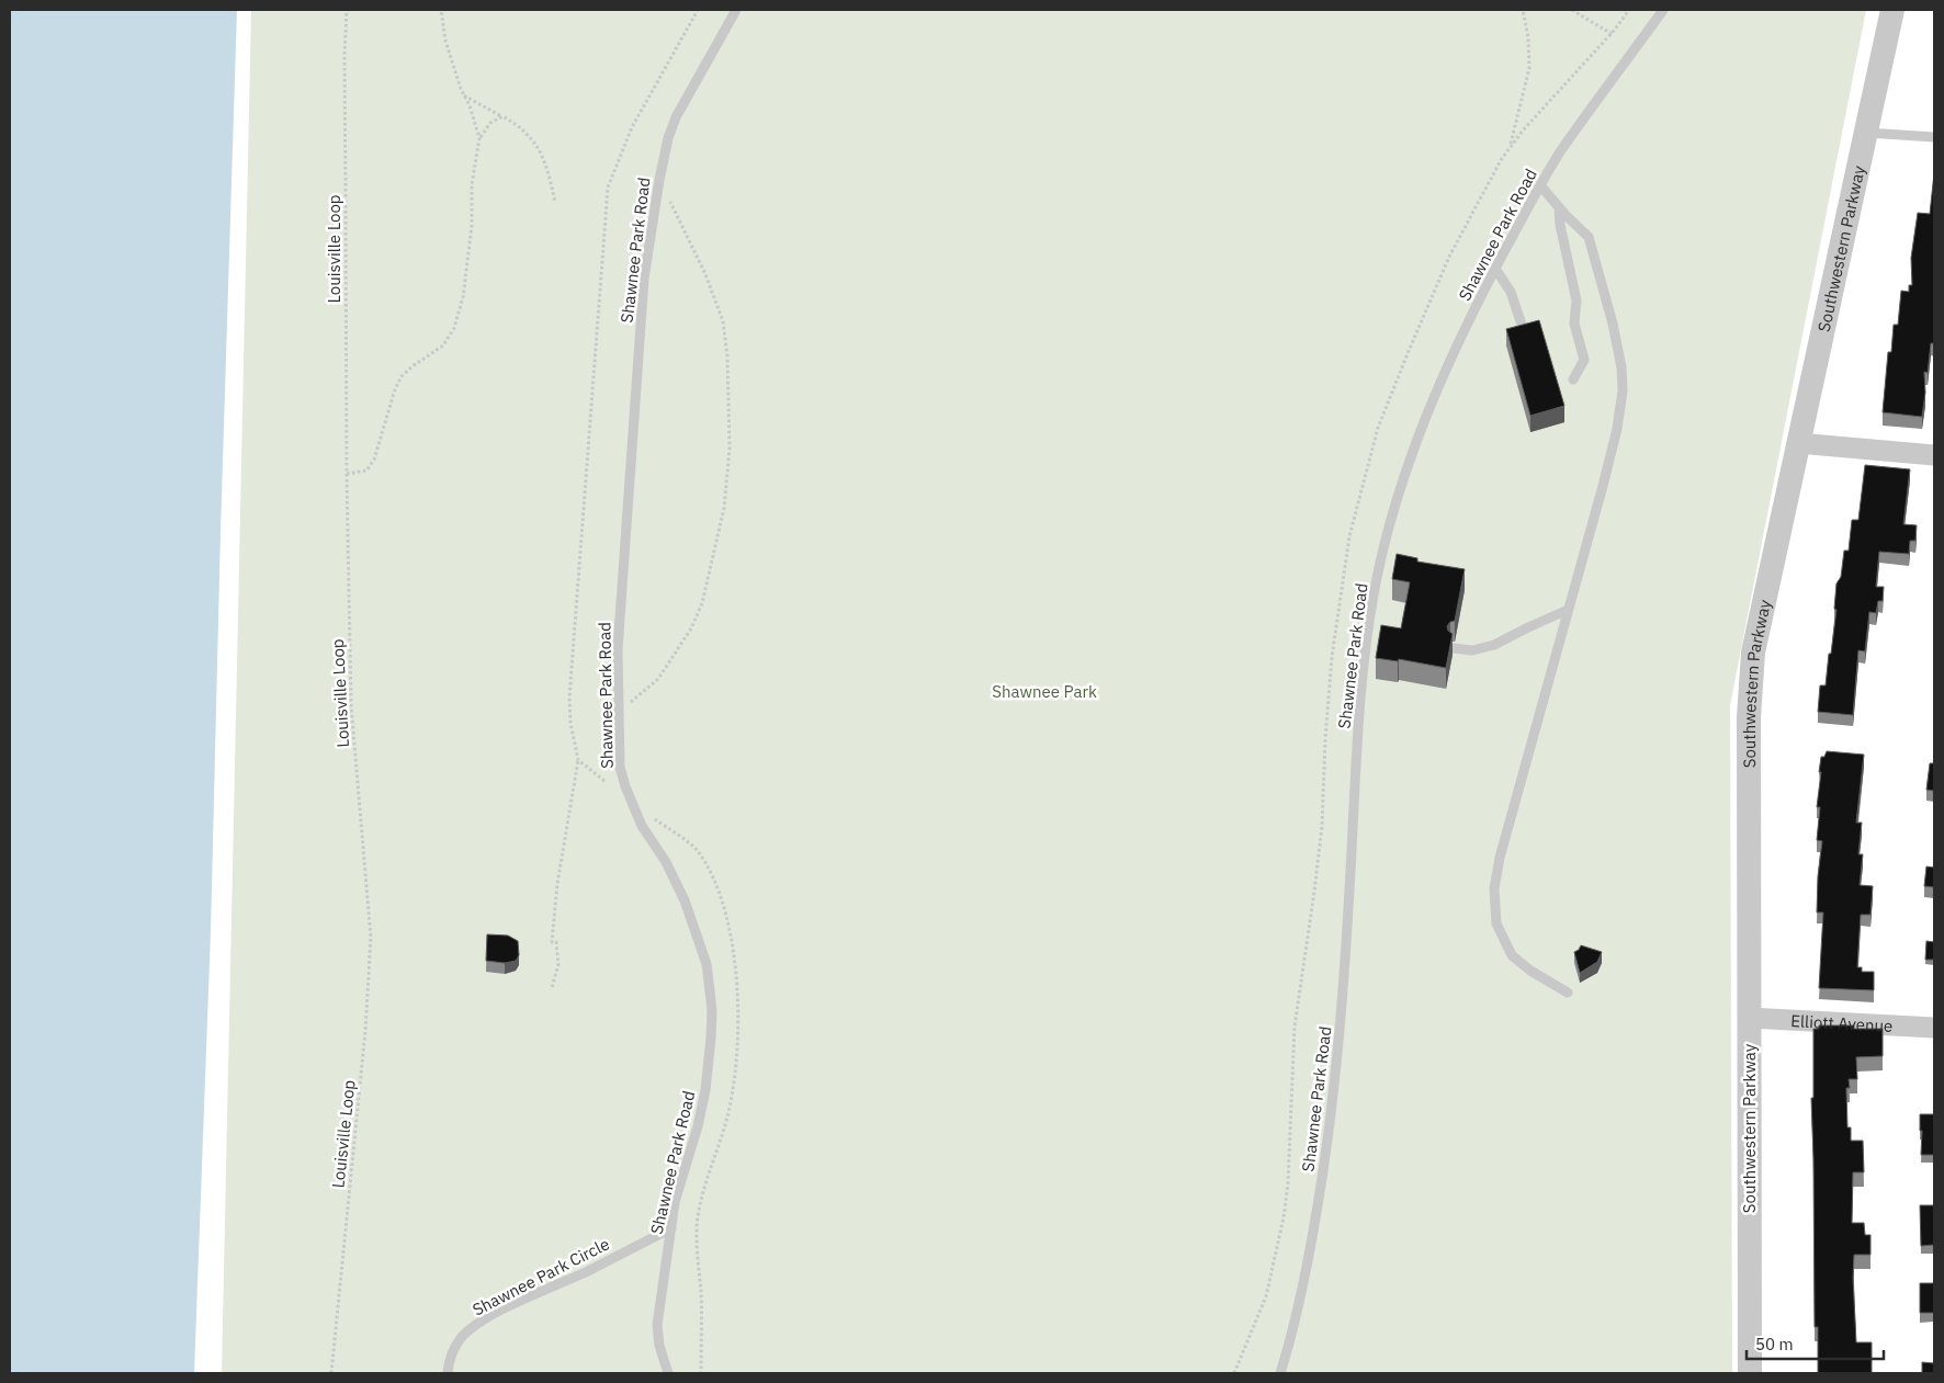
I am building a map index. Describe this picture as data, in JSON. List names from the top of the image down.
{
  "streets": {
    "street": ["Southwestern Parkway", "Elliott Avenue"],
    "lane": ["Shawnee Park Road", "Shawnee Park Circle"],
    "path": ["Louisville Loop"]
  },
  "crossings": [
    ["Shawnee Park Road", "Shawnee Park Circle"],
    ["Southwestern Parkway", "Elliott Avenue"]
  ],
  "parks": ["Shawnee Park"],
  "scale_bar": "50 m"
}
